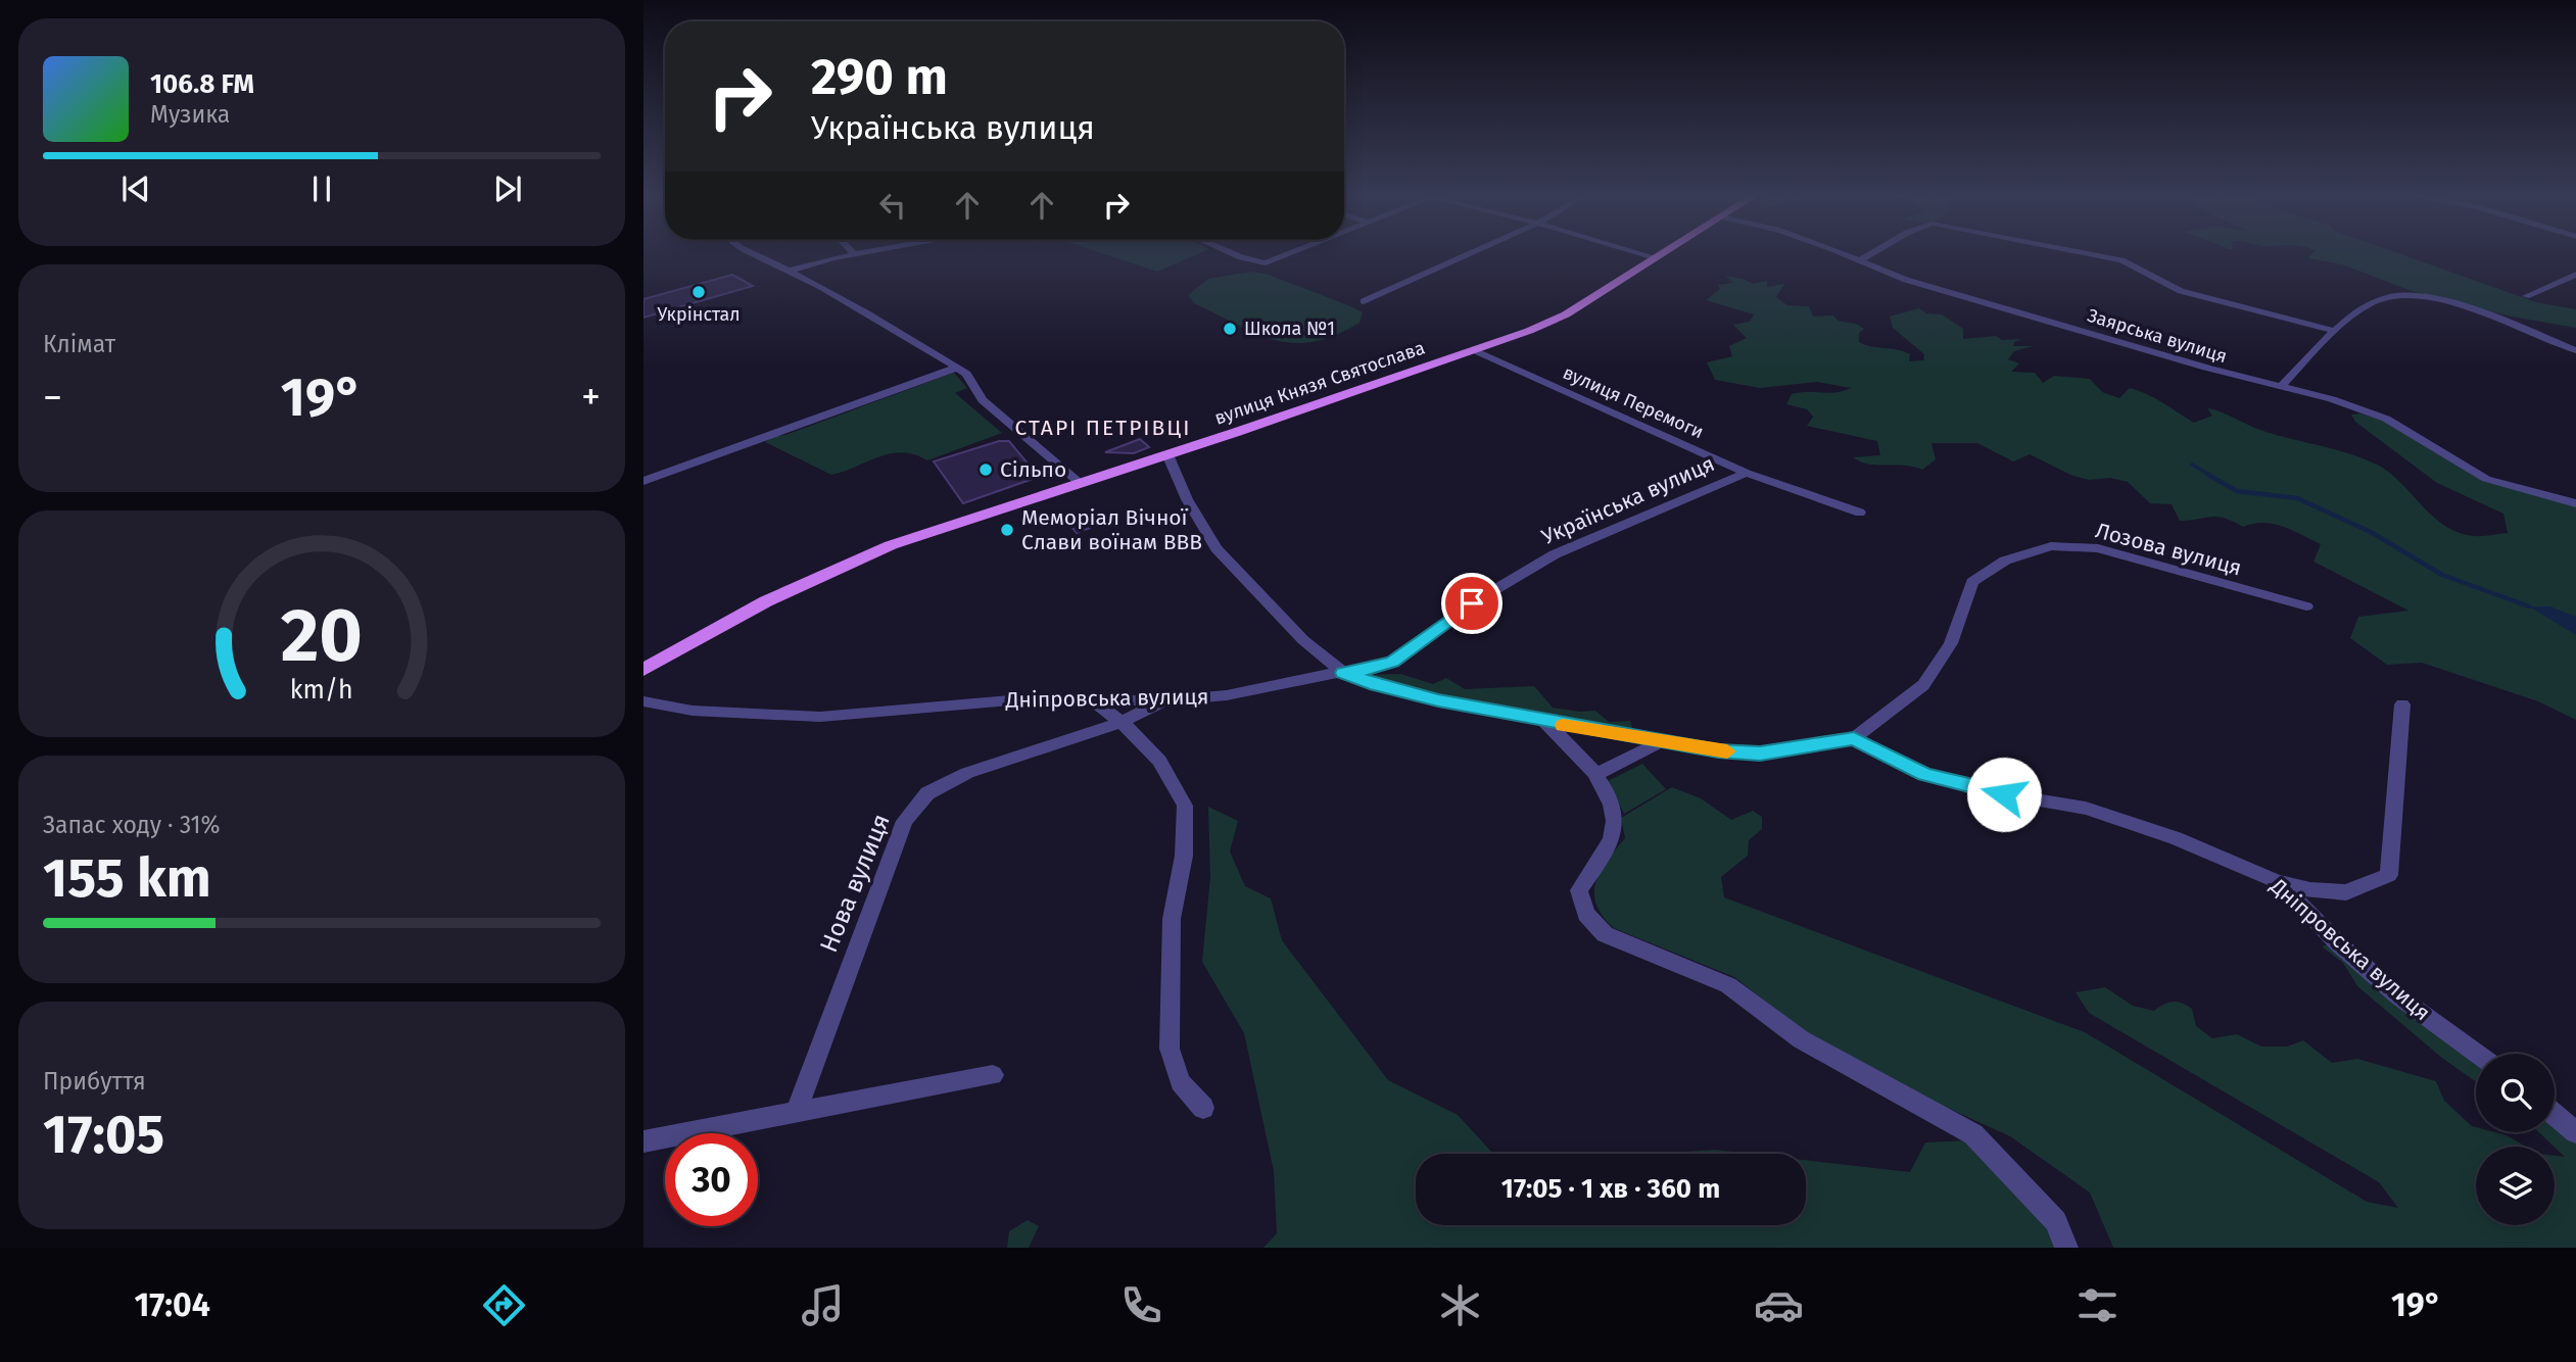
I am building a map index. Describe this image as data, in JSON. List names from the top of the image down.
{
  "streets": {
    "main road": ["вулиця Князя Святослава"],
    "street": [
      "Заярська вулиця",
      "вулиця Перемоги",
      "Українська вулиця",
      "Лозова вулиця",
      "Дніпровська вулиця",
      "Нова вулиця"
    ]
  },
  "crossings": [
    ["вулиця Князя Святослава", "вулиця Перемоги"],
    ["вулиця Перемоги", "Українська вулиця"],
    ["Українська вулиця", "Дніпровська вулиця"],
    ["Лозова вулиця", "Дніпровська вулиця"],
    ["Дніпровська вулиця", "Нова вулиця"]
  ],
  "districts": ["СТАРІ ПЕТРІВЦІ"],
  "places": [
    "Укрінстал",
    "Школа №1",
    "Сільпо",
    "Меморіал Вічної Слави воїнам ВВВ"
  ],
  "page": {
    "turn": ["290 m", "Українська вулиця"],
    "song": ["106.8 FM", "Музика"],
    "tile": [
      "Клімат",
      ["Запас ходу · 31%", "155 km"],
      ["Прибуття", "17:05"]
    ],
    "heat": ["−", "19°", "+"],
    "limit": "30",
    "trip": "17:05 · 1 хв · 360 m",
    "tabs": ["17:04", "19°"],
    "gauge": ["20", "km/h"]
  }
}
